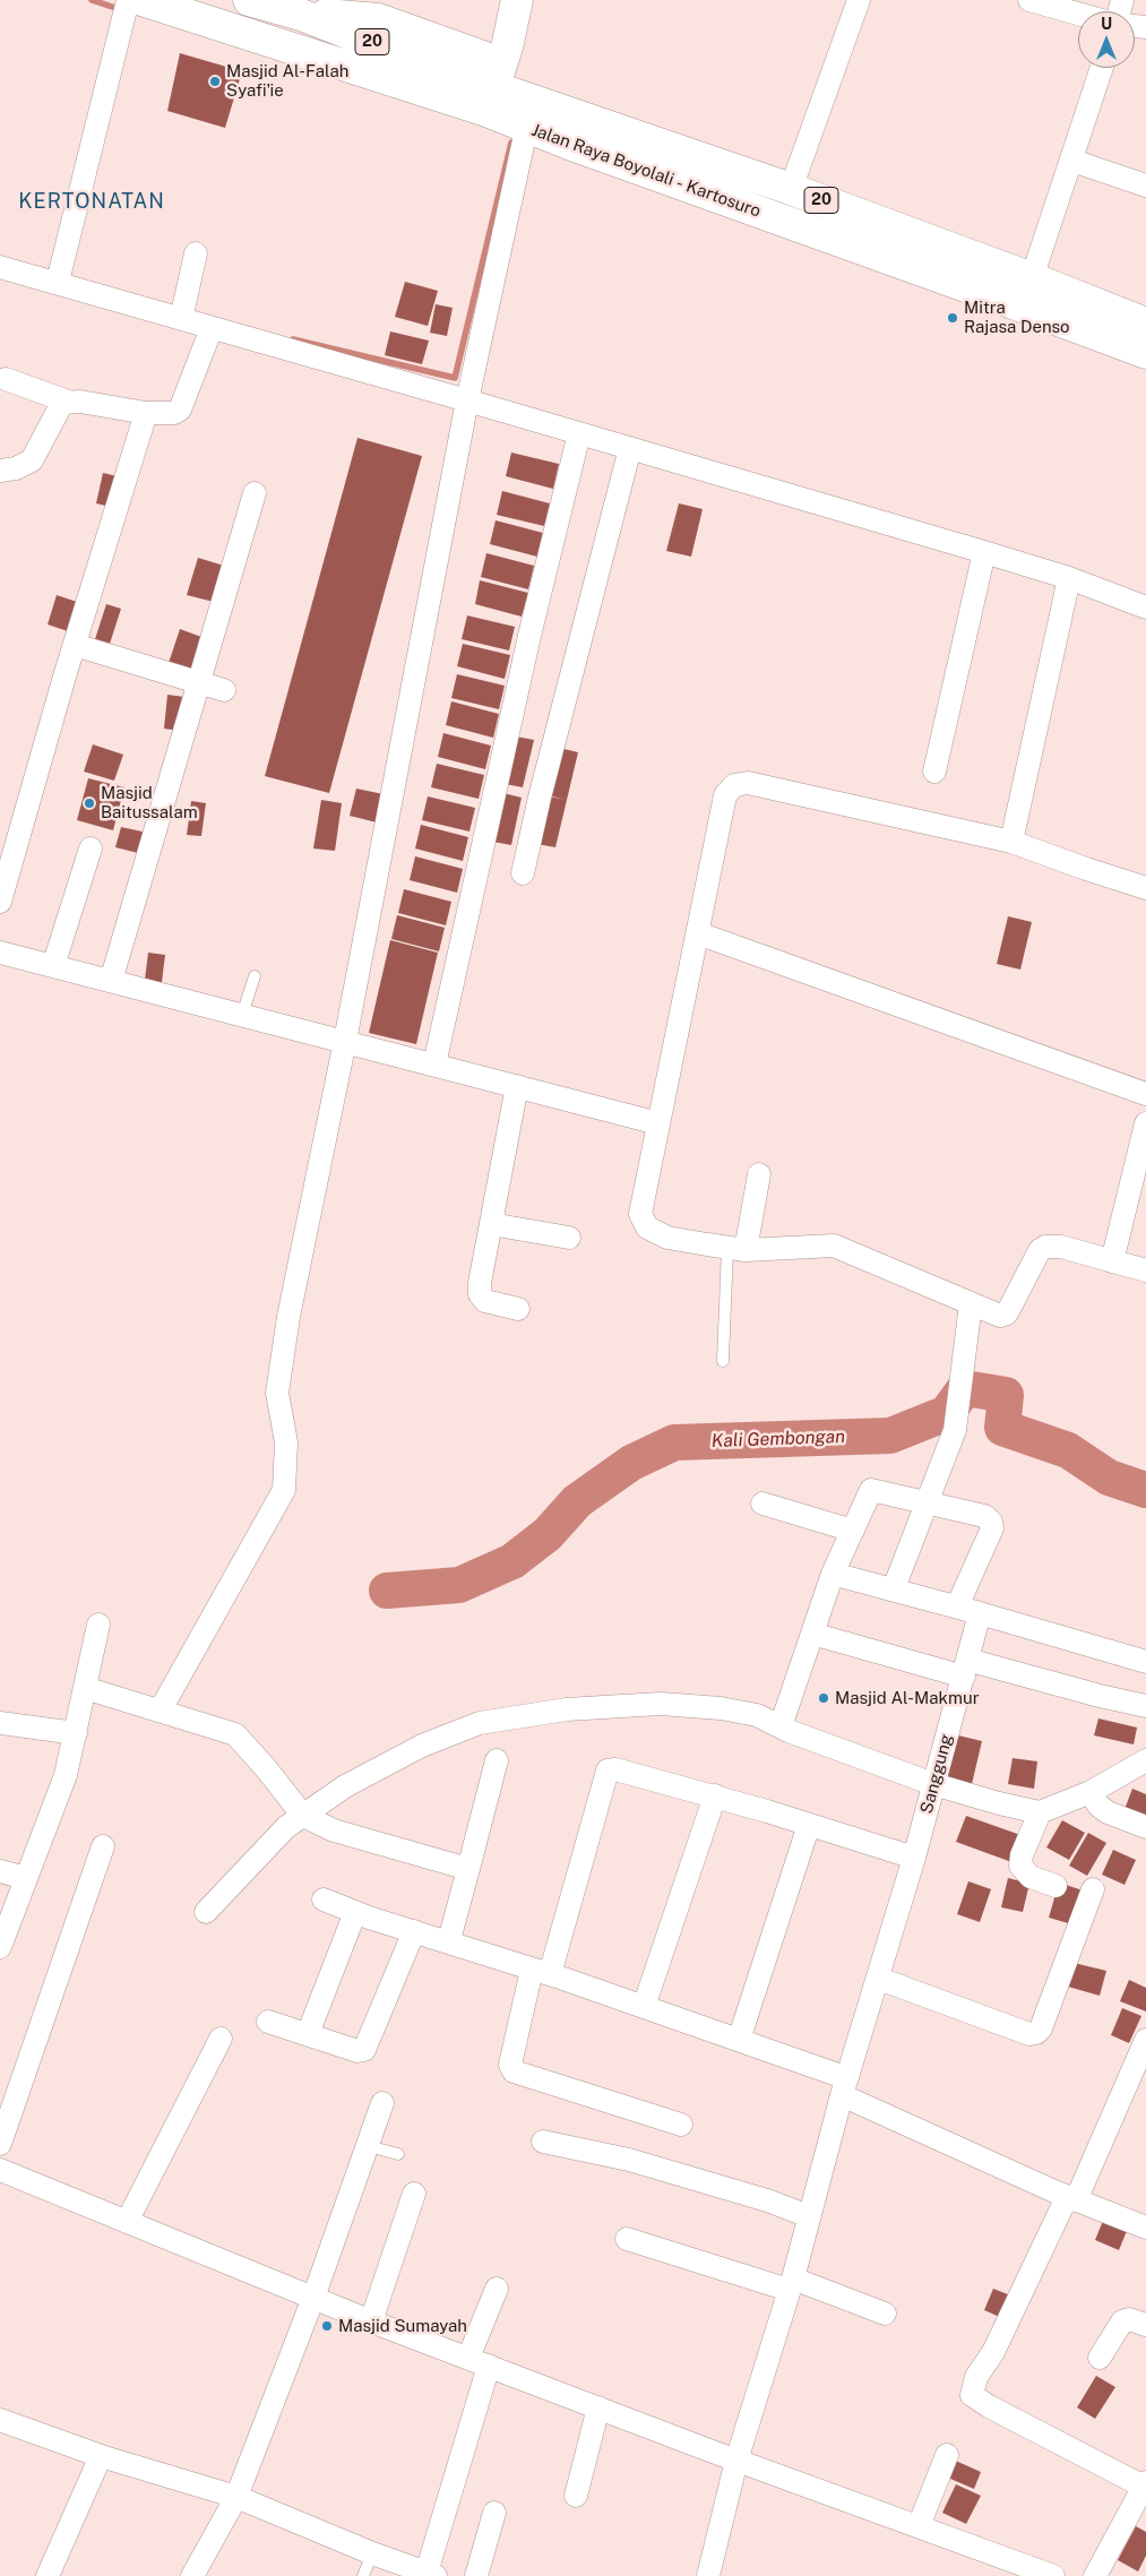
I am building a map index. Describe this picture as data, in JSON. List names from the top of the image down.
{
  "streets": {
    "main road": ["20", "Jalan Raya Boyolali - Kartosuro"],
    "street": ["Sanggung"]
  },
  "districts": ["KERTONATAN"],
  "water": ["Kali Gembongan"],
  "places": [
    "Masjid Al-Falah Syafi'ie",
    "Mitra Rajasa Denso",
    "Masjid Baitussalam",
    "Masjid Al-Makmur",
    "Masjid Sumayah"
  ],
  "north": "top"
}
